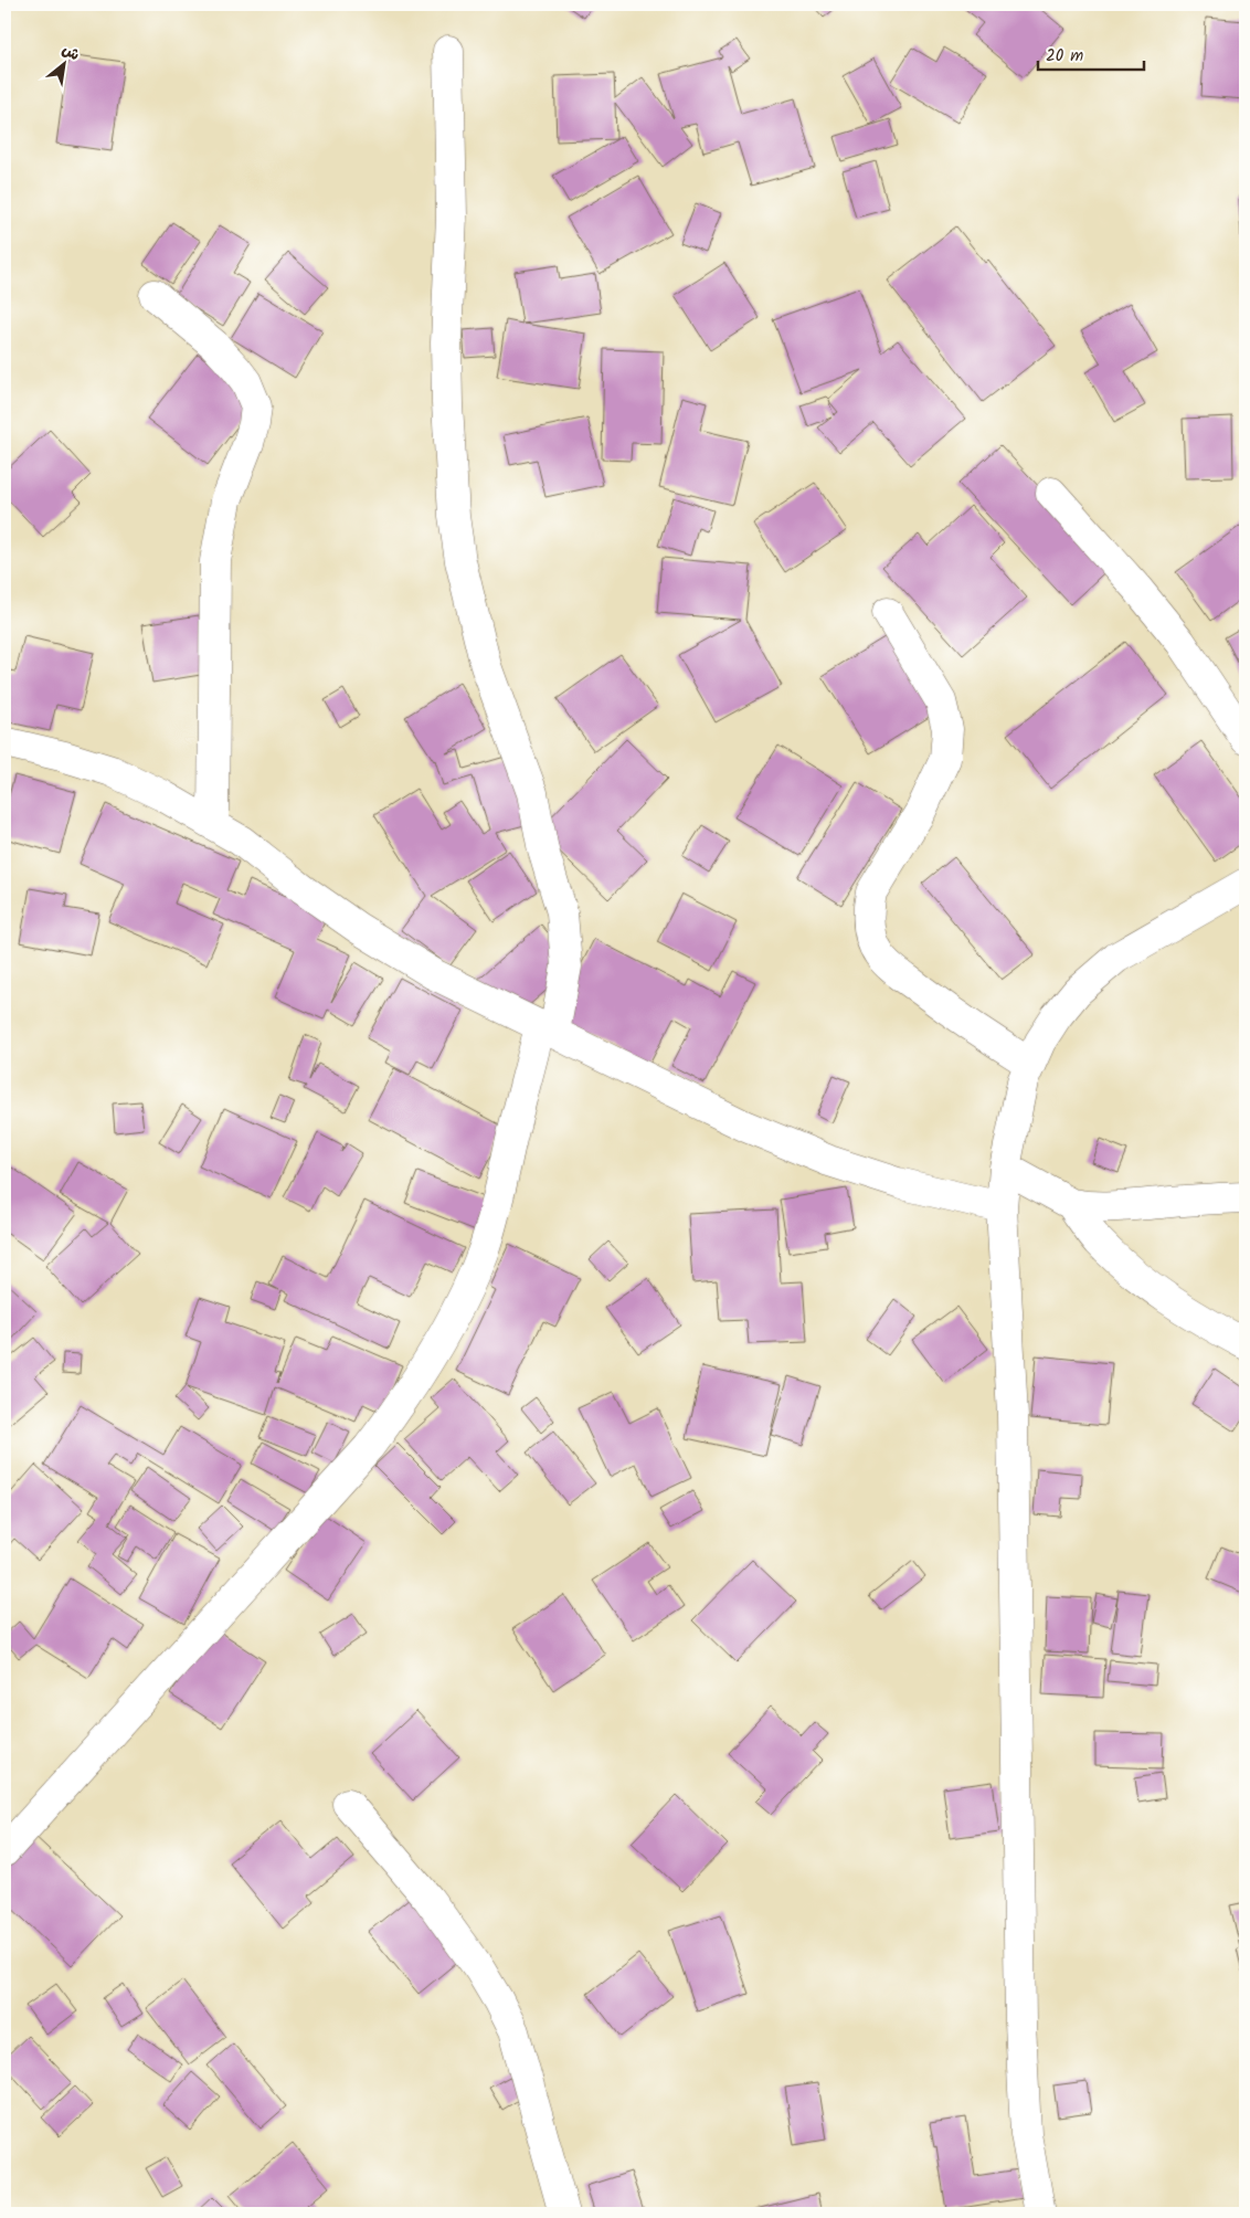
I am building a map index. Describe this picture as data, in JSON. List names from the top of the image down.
{
  "scale_bar": "20 m",
  "north": "top right"
}
